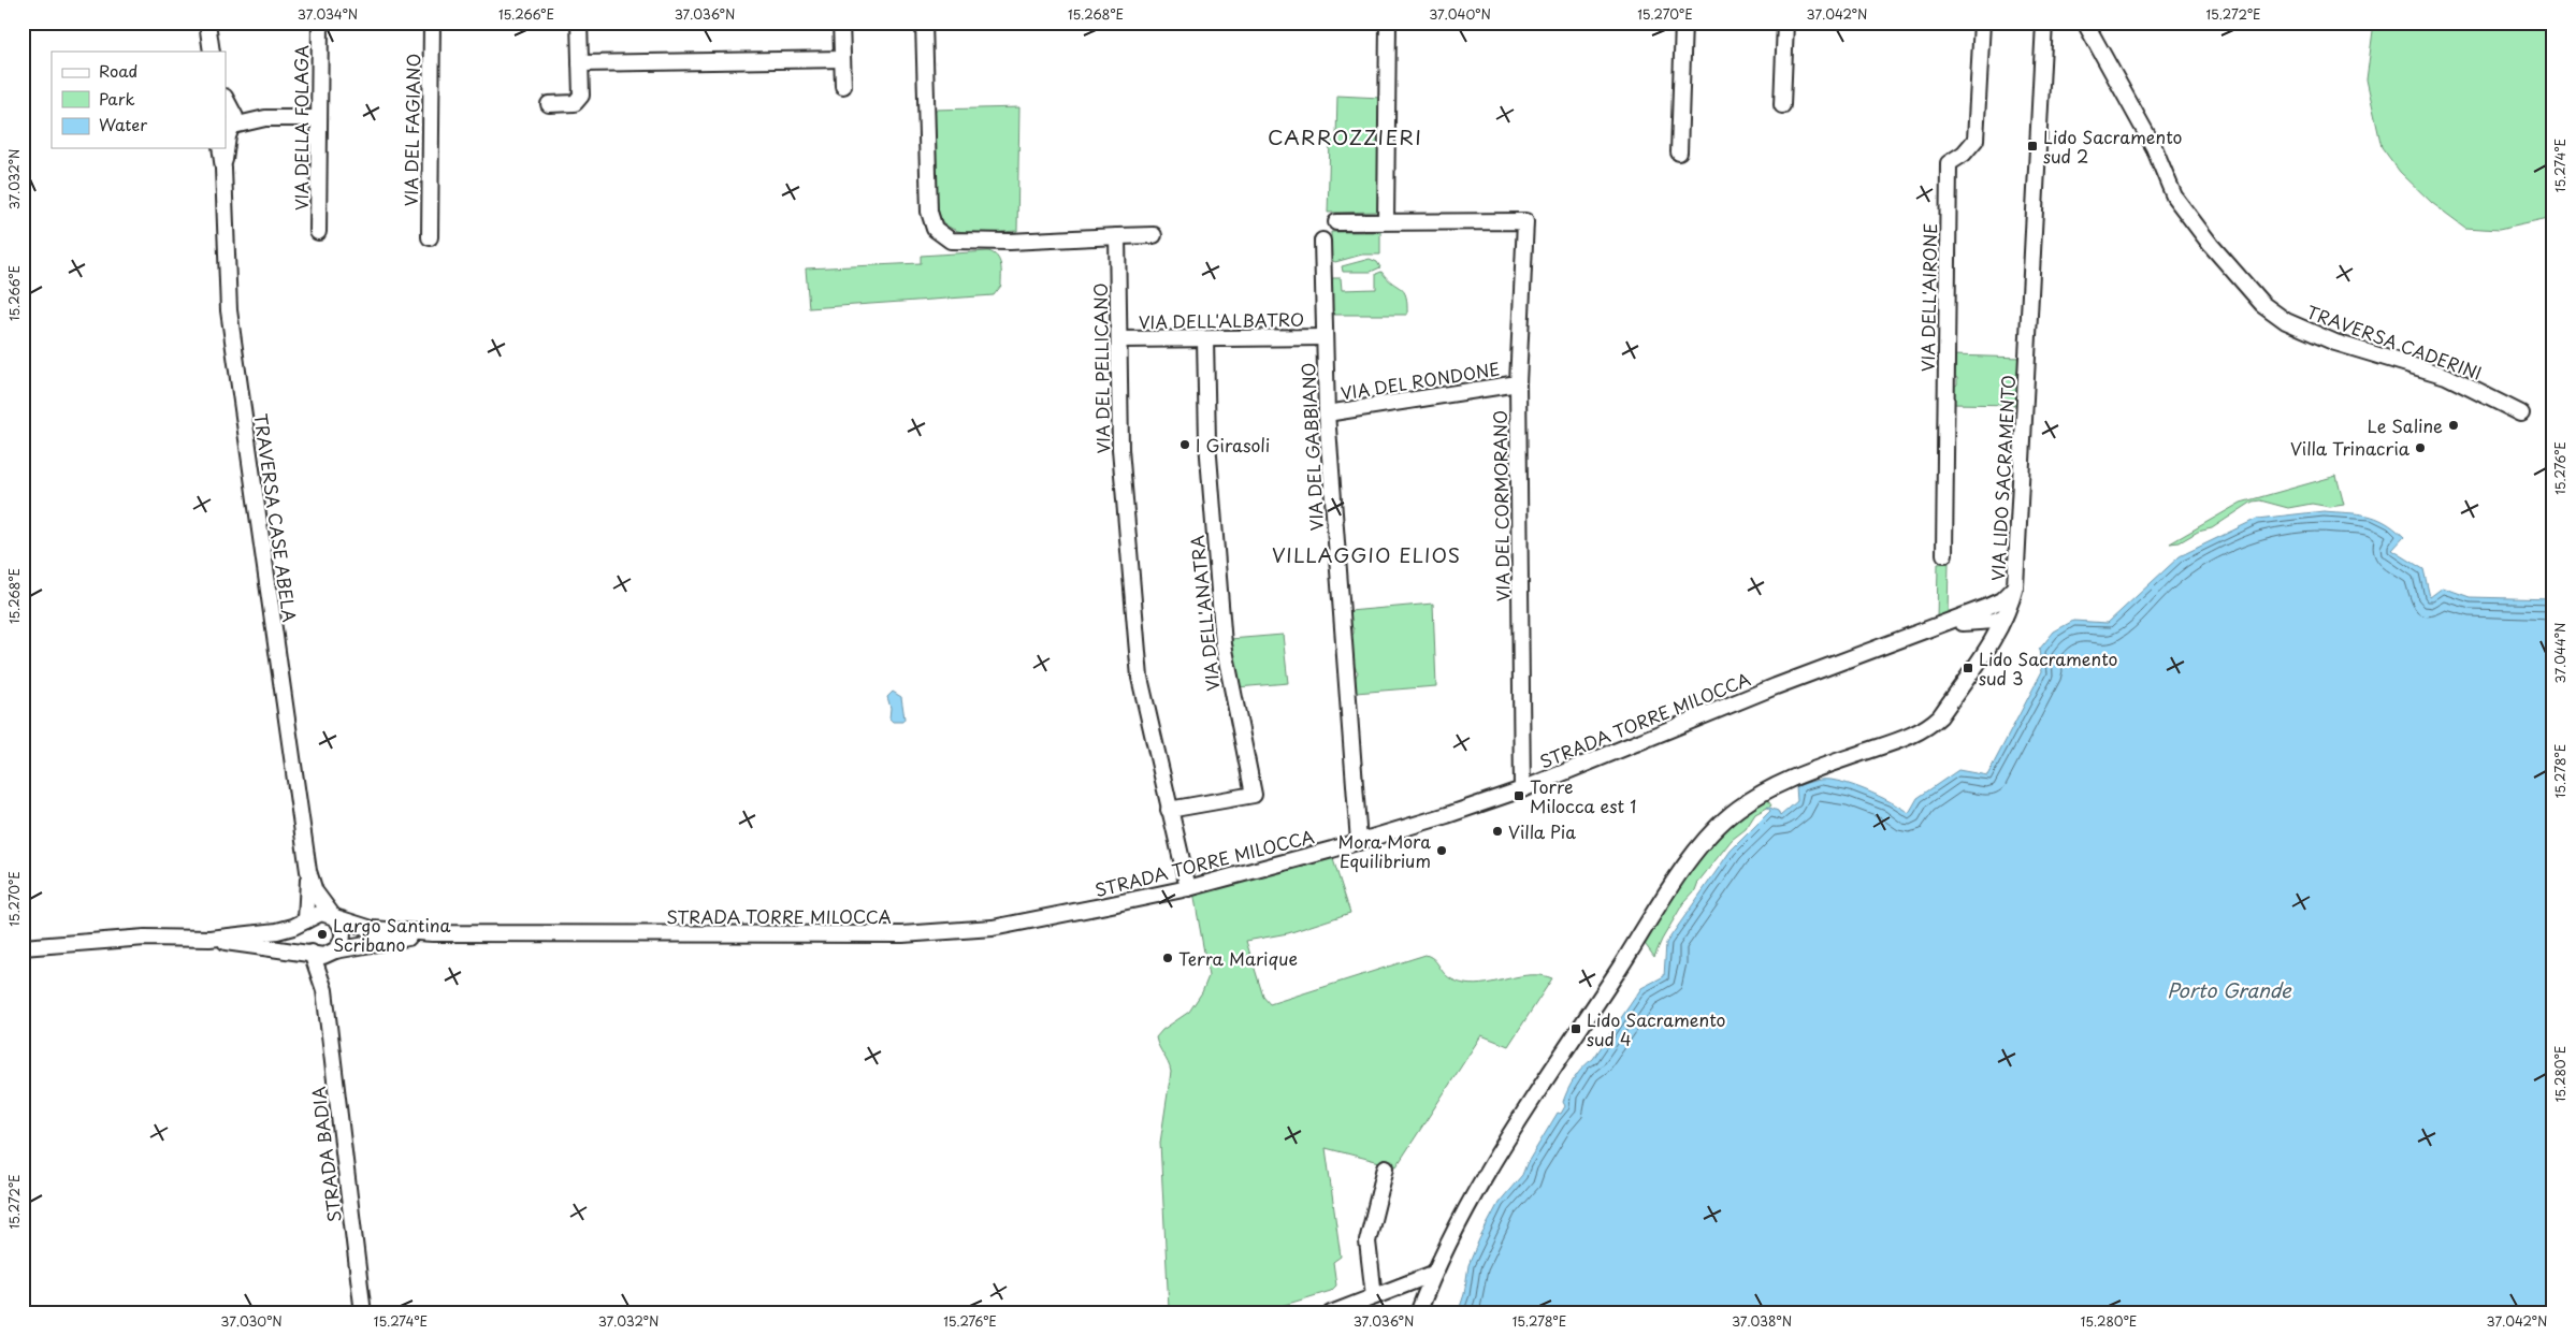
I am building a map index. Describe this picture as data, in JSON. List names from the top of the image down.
{
  "streets": {
    "street": [
      "VIA DELLA FOLAGA",
      "VIA DEL FAGIANO",
      "VIA DELL'AIRONE",
      "VIA DELL'ALBATRO",
      "TRAVERSA CADERINI",
      "VIA DEL PELLICANO",
      "VIA DEL RONDONE",
      "VIA DEL GABBIANO",
      "VIA LIDO SACRAMENTO",
      "VIA DEL CORMORANO",
      "TRAVERSA CASE ABELA",
      "VIA DELL'ANATRA",
      "STRADA TORRE MILOCCA",
      "STRADA BADIA"
    ]
  },
  "crossings": [
    ["VIA DELL'ALBATRO", "VIA DEL PELLICANO"],
    ["VIA DELL'ALBATRO", "VIA DEL GABBIANO"],
    ["VIA DELL'ALBATRO", "VIA DELL'ANATRA"],
    ["VIA DEL PELLICANO", "VIA DELL'ANATRA"],
    ["VIA DEL PELLICANO", "STRADA TORRE MILOCCA"],
    ["VIA DEL RONDONE", "VIA DEL GABBIANO"],
    ["VIA DEL RONDONE", "VIA DEL CORMORANO"],
    ["VIA DEL GABBIANO", "STRADA TORRE MILOCCA"],
    ["VIA LIDO SACRAMENTO", "STRADA TORRE MILOCCA"],
    ["VIA DEL CORMORANO", "STRADA TORRE MILOCCA"]
  ],
  "districts": ["CARROZZIERI", "VILLAGGIO ELIOS"],
  "water": ["Porto Grande"],
  "places": {
    "transit": [
      "Lido Sacramento sud 2",
      "Lido Sacramento sud 3",
      "Torre Milocca est 1",
      "Lido Sacramento sud 4"
    ],
    "other": [
      "Le Saline",
      "I Girasoli",
      "Villa Trinacria",
      "Villa Pia",
      "Mora Mora Equilibrium",
      "Largo Santina Scribano",
      "Terra Marique"
    ]
  },
  "legend": ["Road", "Park", "Water"],
  "coordinates": [
    "37.034°N",
    "15.266°E",
    "37.036°N",
    "15.268°E",
    "37.040°N",
    "15.270°E",
    "37.042°N",
    "15.272°E",
    "15.274°E",
    "37.032°N",
    "15.276°E",
    "37.044°N",
    "15.278°E",
    "15.280°E",
    "37.030°N",
    "37.038°N"
  ]
}
